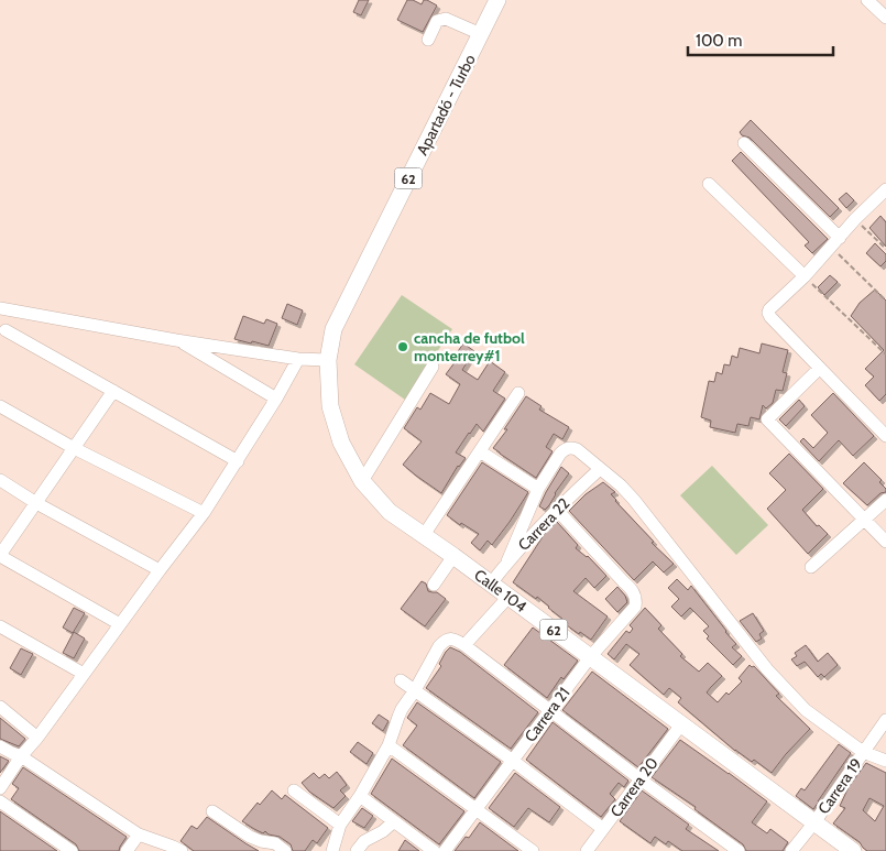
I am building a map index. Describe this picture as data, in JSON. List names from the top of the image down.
{
  "streets": {
    "main road": ["Apartadó - Turbo", "62", "Calle 104"],
    "street": [
      "Carrera 22",
      "Carrera 21",
      "Carrera 19",
      "Carrera 20"
    ]
  },
  "crossings": [
    ["Apartadó - Turbo", "Calle 104"],
    ["Carrera 22", "Calle 104"],
    ["Carrera 22", "Carrera 21"],
    ["Calle 104", "Carrera 21"],
    ["Calle 104", "Carrera 19"],
    ["Calle 104", "Carrera 20"]
  ],
  "places": ["cancha de futbol monterrey#1"],
  "scale_bar": "100 m"
}
